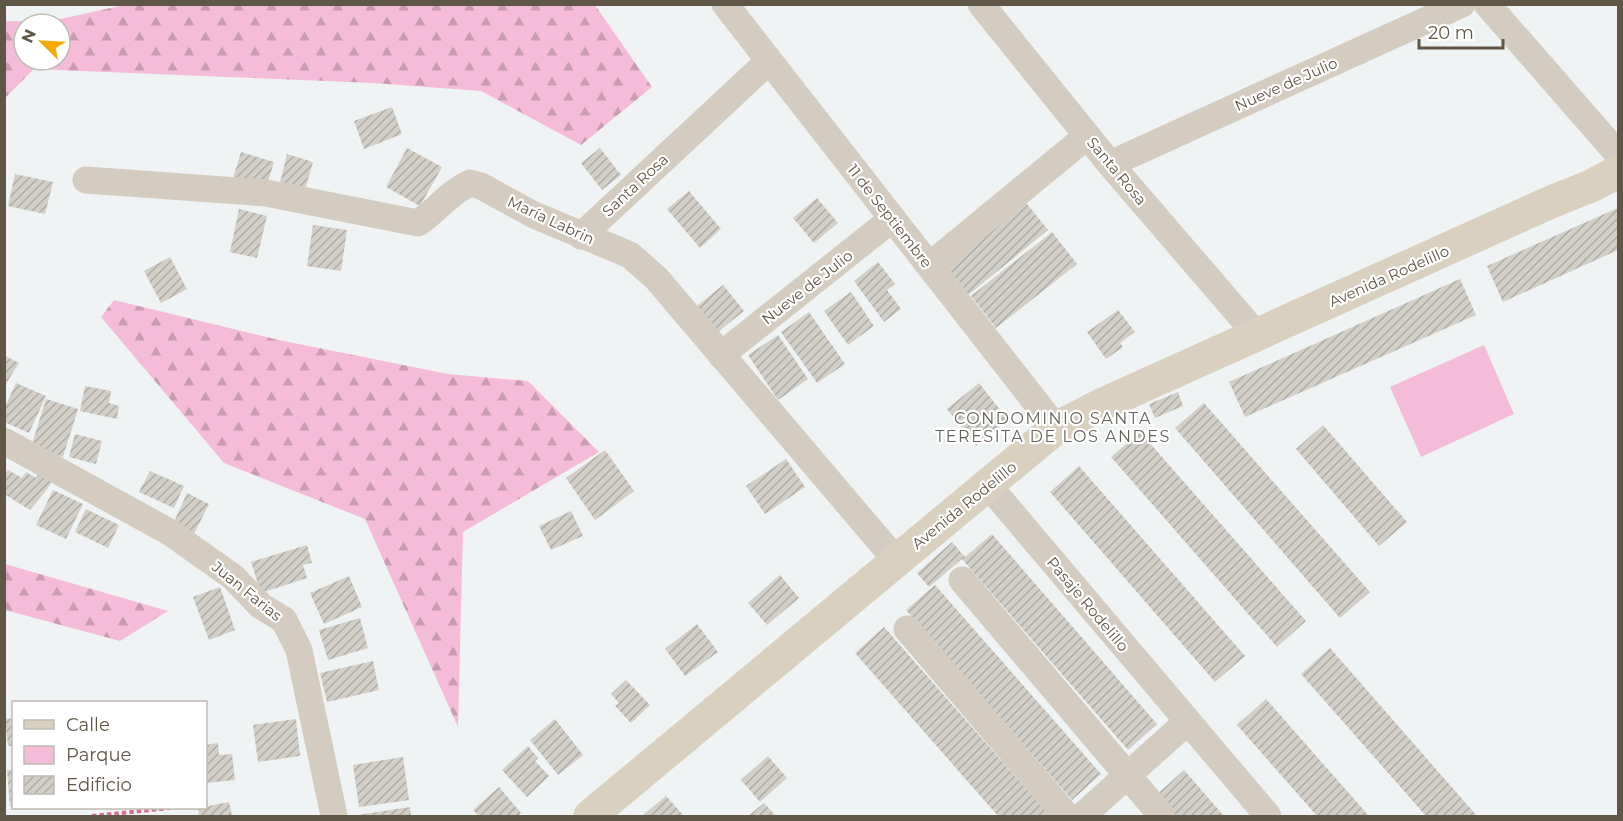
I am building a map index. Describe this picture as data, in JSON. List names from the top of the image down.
{
  "streets": {
    "street": [
      "Nueve de Julio",
      "Santa Rosa",
      "11 de Septiembre",
      "María Labrin",
      "Avenida Rodelillo",
      "Juan Farias",
      "Pasaje Rodelillo"
    ]
  },
  "crossings": [
    ["Nueve de Julio", "Santa Rosa"],
    ["Nueve de Julio", "11 de Septiembre"],
    ["Nueve de Julio", "María Labrin"],
    ["Santa Rosa", "11 de Septiembre"],
    ["Santa Rosa", "María Labrin"],
    ["Santa Rosa", "Avenida Rodelillo"],
    ["11 de Septiembre", "Avenida Rodelillo"],
    ["María Labrin", "Avenida Rodelillo"],
    ["Avenida Rodelillo", "Pasaje Rodelillo"]
  ],
  "districts": ["CONDOMINIO SANTA TERESITA DE LOS ANDES"],
  "legend": ["Calle", "Parque", "Edificio"],
  "scale_bar": "20 m",
  "north": "top left"
}
